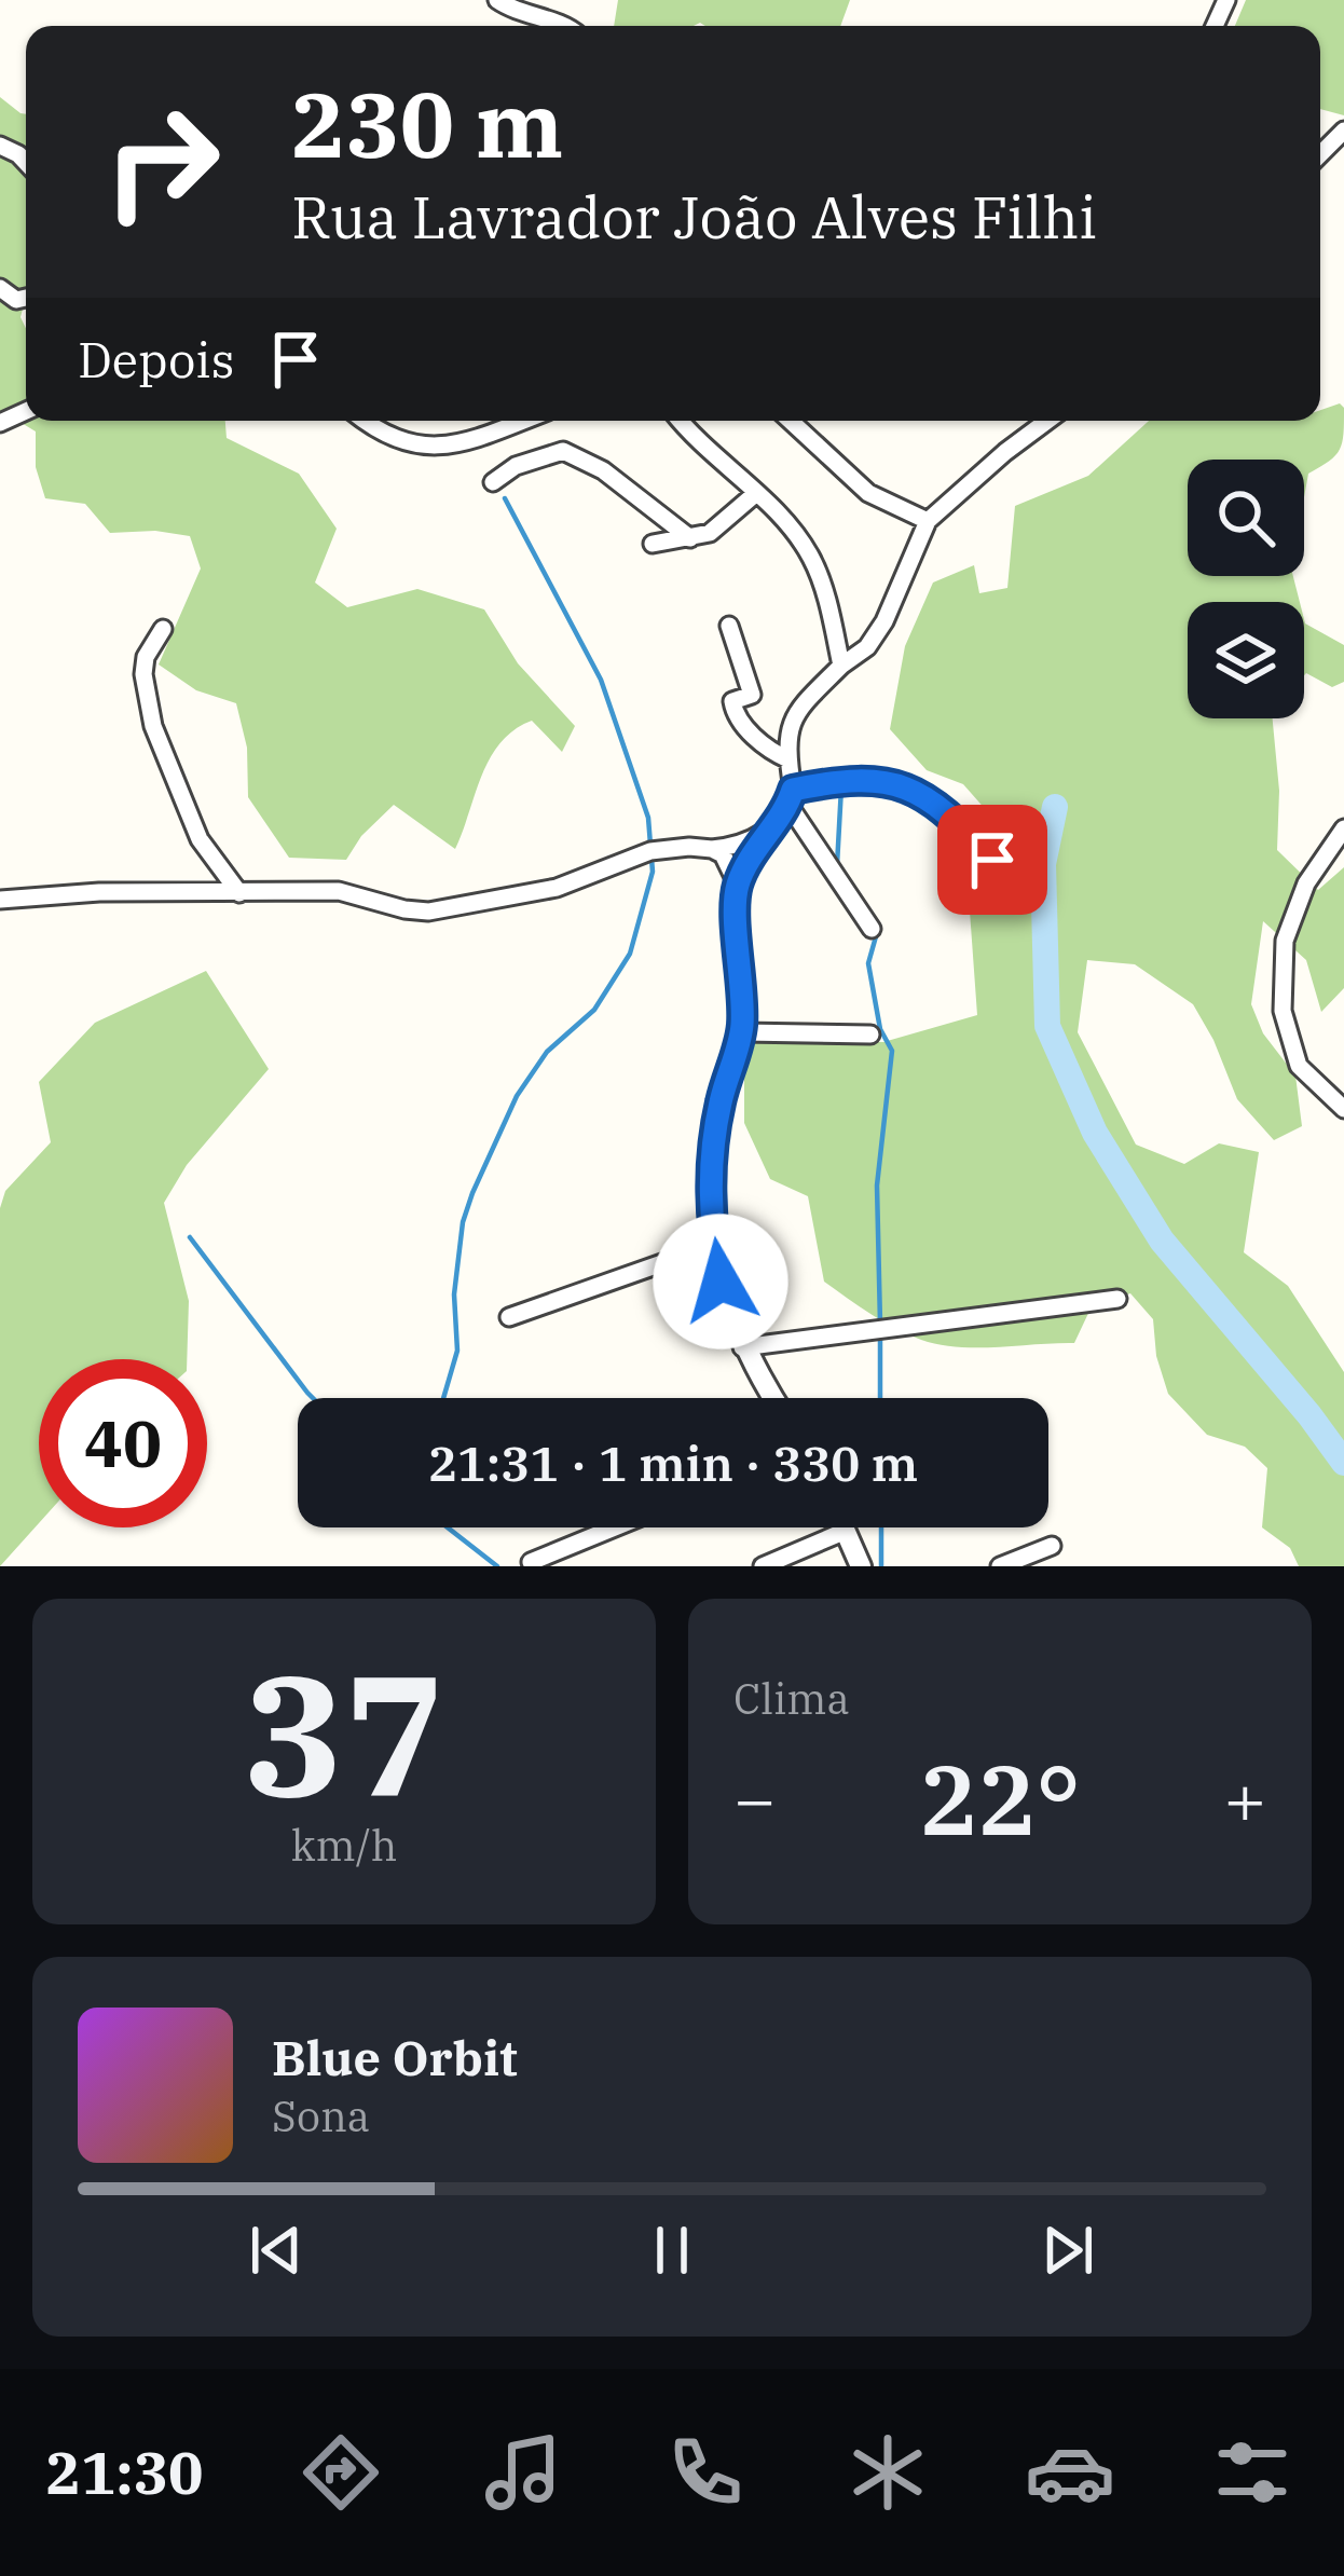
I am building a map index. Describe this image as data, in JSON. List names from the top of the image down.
{
  "page": {
    "turn": ["230 m", "Rua Lavrador João Alves Filhi"],
    "then": "Depois",
    "limit": "40",
    "trip": "21:31 · 1 min · 330 m",
    "tile": [
      ["37", "km/h"],
      "Clima"
    ],
    "heat": ["−", "22°", "+"],
    "song": ["Blue Orbit", "Sona"],
    "tabs": "21:30"
  }
}
